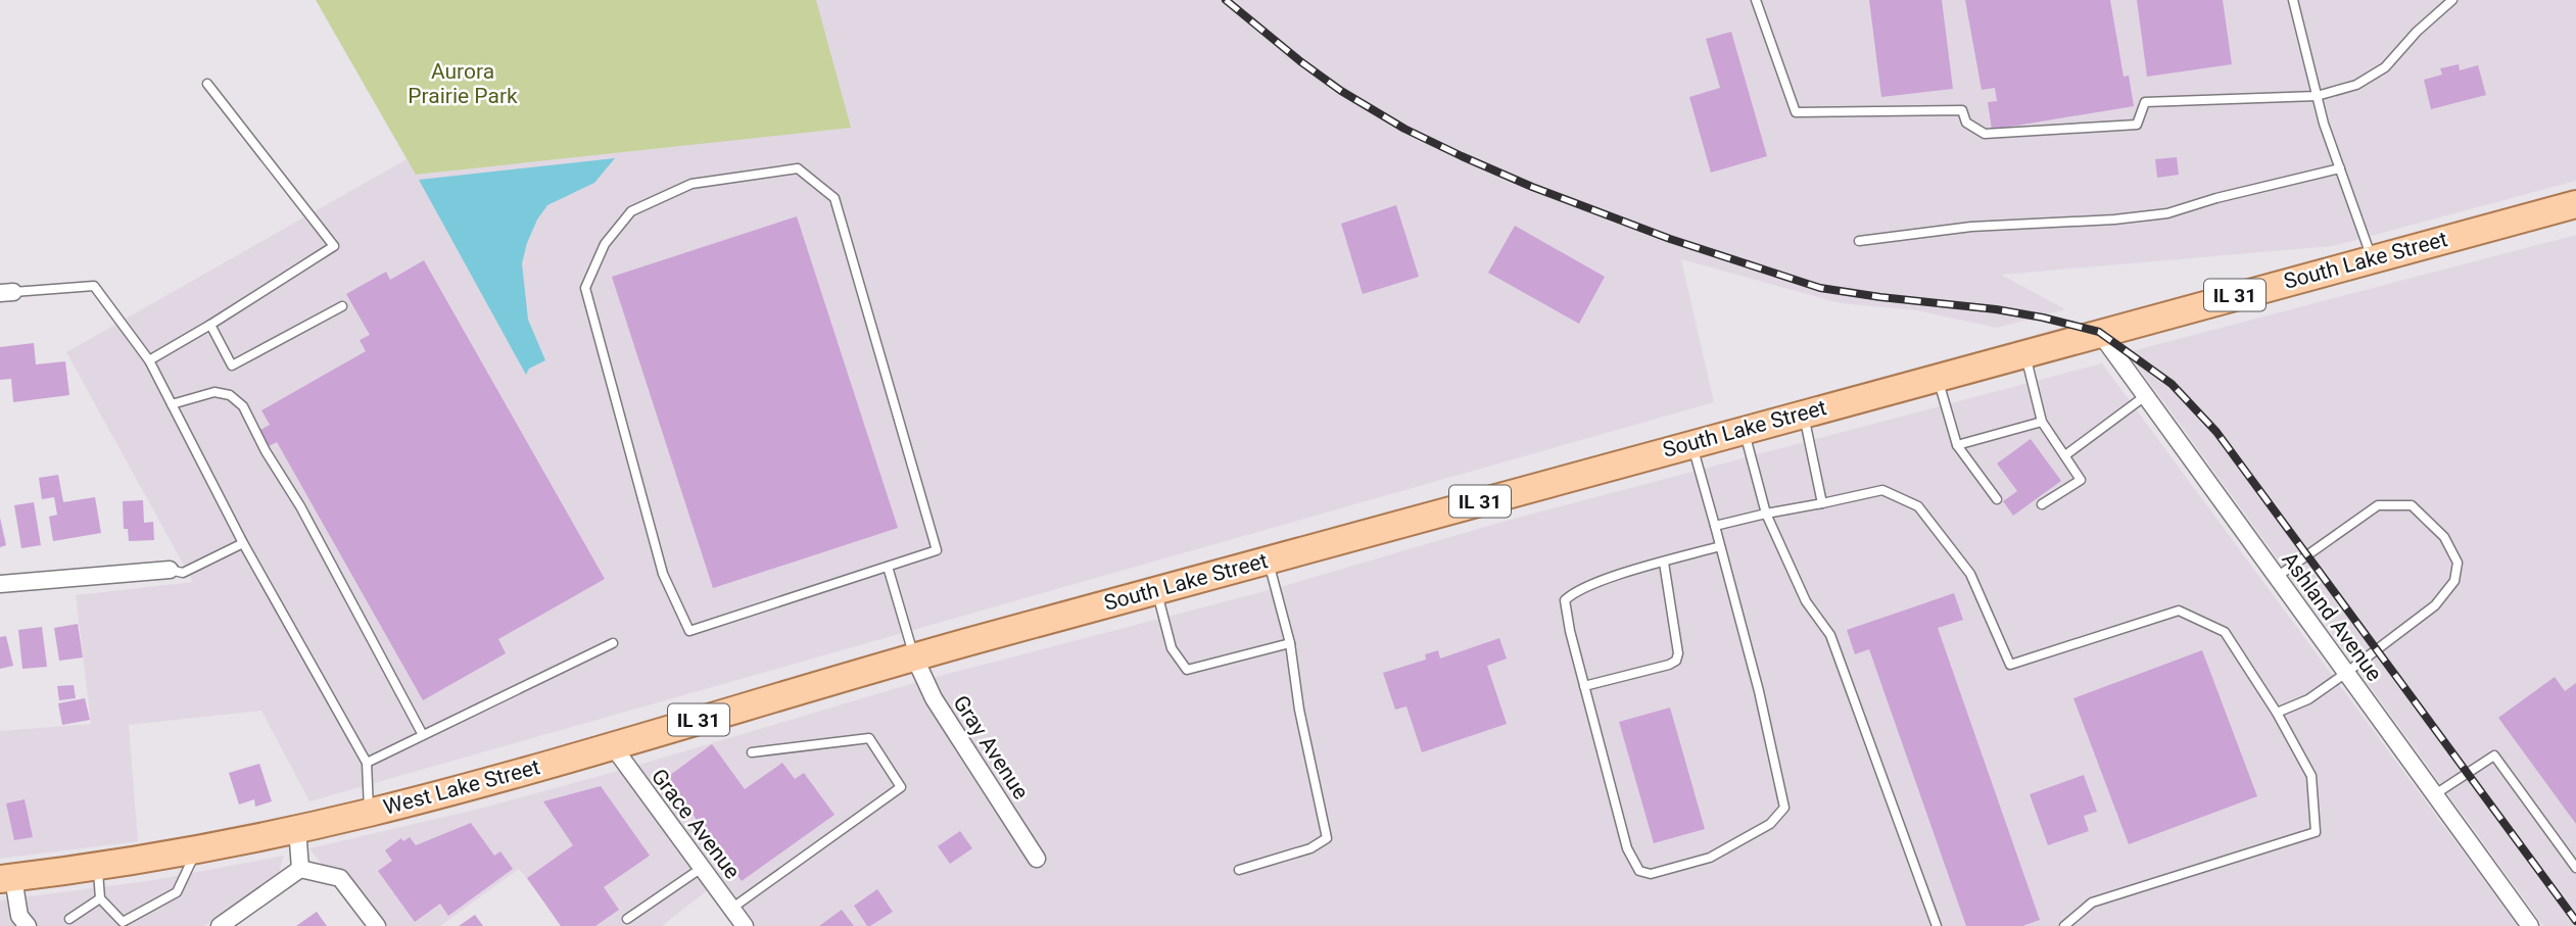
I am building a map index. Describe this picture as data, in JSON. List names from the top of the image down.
{
  "streets": {
    "main road": ["South Lake Street", "IL 31", "West Lake Street"],
    "street": ["Ashland Avenue", "Gray Avenue", "Grace Avenue"]
  },
  "crossings": [
    ["South Lake Street", "Ashland Avenue"],
    ["South Lake Street", "Gray Avenue"],
    ["South Lake Street", "West Lake Street"],
    ["Gray Avenue", "West Lake Street"],
    ["West Lake Street", "Grace Avenue"]
  ],
  "parks": ["Aurora Prairie Park"]
}
